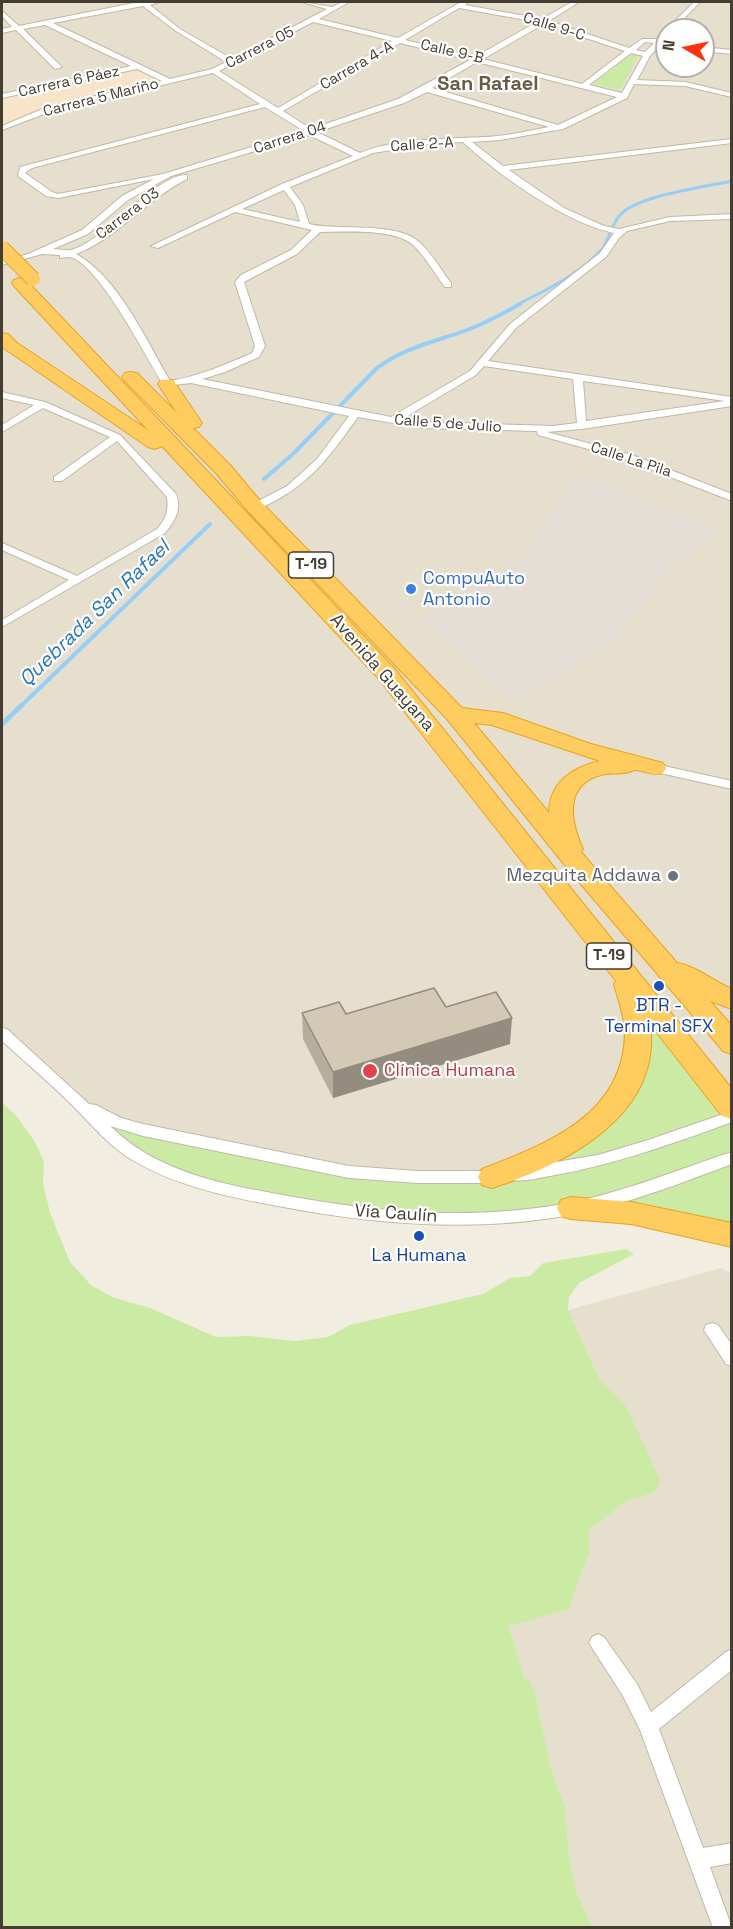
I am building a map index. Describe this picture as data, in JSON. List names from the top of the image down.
{
  "streets": {
    "highway": ["T-19", "Avenida Guayana"],
    "street": [
      "Calle 9-C",
      "Carrera 05",
      "Calle 9-B",
      "Carrera 4-A",
      "Carrera 6 Páez",
      "Carrera 5 Mariño",
      "Carrera 04",
      "Calle 2-A",
      "Carrera 03",
      "Calle 5 de Julio",
      "Calle La Pila",
      "Vía Caulín"
    ]
  },
  "crossings": [
    ["Calle 9-C", "Carrera 4-A"],
    ["Calle 9-C", "Carrera 04"],
    ["Carrera 05", "Calle 9-B"],
    ["Carrera 05", "Carrera 5 Mariño"],
    ["Calle 9-B", "Carrera 4-A"],
    ["Calle 9-B", "Carrera 04"],
    ["Calle 9-B", "Calle 2-A"],
    ["Carrera 04", "Carrera 03"],
    ["Carrera 04", "Avenida Guayana"],
    ["Calle 5 de Julio", "Calle La Pila"]
  ],
  "districts": ["San Rafael"],
  "water": ["Quebrada San Rafael"],
  "places": [
    "CompuAuto Antonio",
    "Mezquita Addawa",
    "BTR - Terminal SFX",
    "Clínica Humana",
    "La Humana"
  ],
  "north": "left"
}
